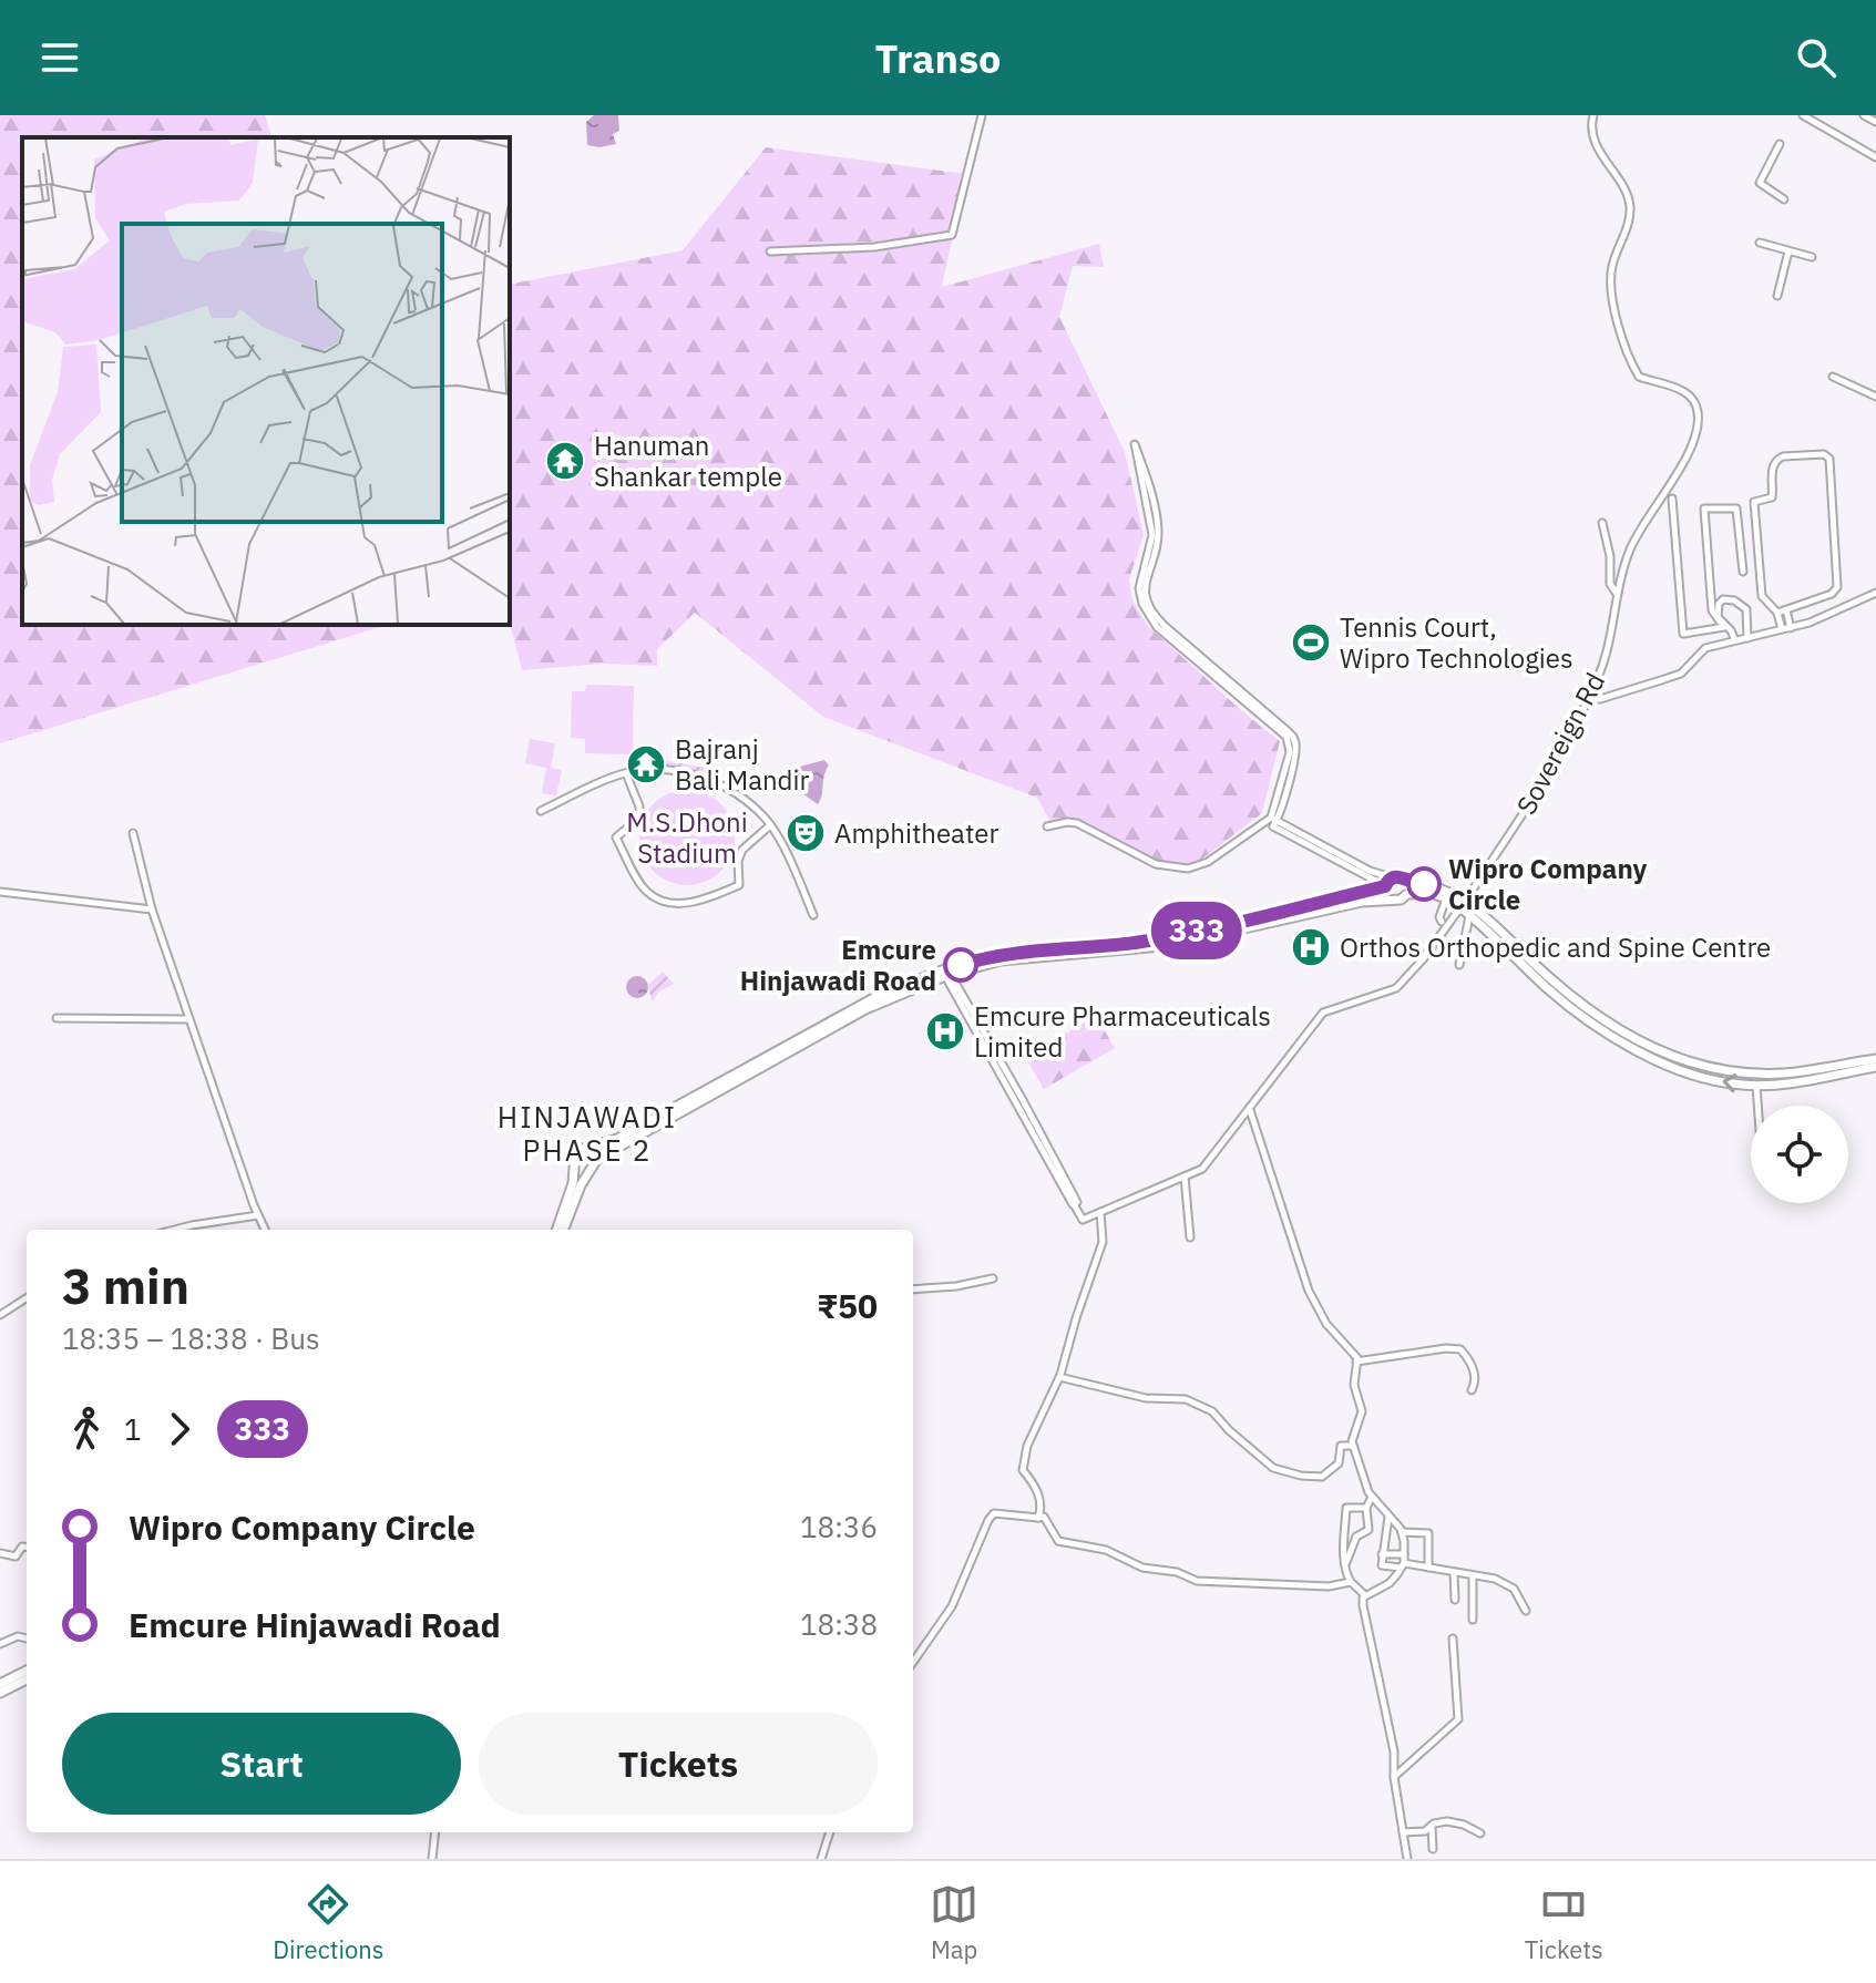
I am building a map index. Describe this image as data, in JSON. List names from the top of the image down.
{
  "streets": {
    "street": ["Sovereign Rd"]
  },
  "districts": ["HINJAWADI PHASE 2"],
  "parks": ["M.S.Dhoni Stadium"],
  "places": {
    "temple": ["Hanuman Shankar temple", "Bajranj Bali Mandir"],
    "sports": ["Tennis Court, Wipro Technologies"],
    "theatre": ["Amphitheater"],
    "other": ["Wipro Company Circle", "Emcure Hinjawadi Road"],
    "hospital": ["Orthos Orthopedic and Spine Centre", "Emcure Pharmaceuticals Limited"]
  },
  "lines": ["bus line 333"],
  "page": {
    "header": "Transo",
    "on_map": "333",
    "heading": ["3 min", "18:35 – 18:38 · Bus", "₹50"],
    "legs": ["1", "333"],
    "list": [
      {
        "name": "Wipro Company Circle",
        "value": "18:36"
      },
      {
        "name": "Emcure Hinjawadi Road",
        "value": "18:38"
      }
    ],
    "buttons": ["Start", "Tickets"],
    "tabs": ["Directions", "Map", "Tickets"]
  }
}
